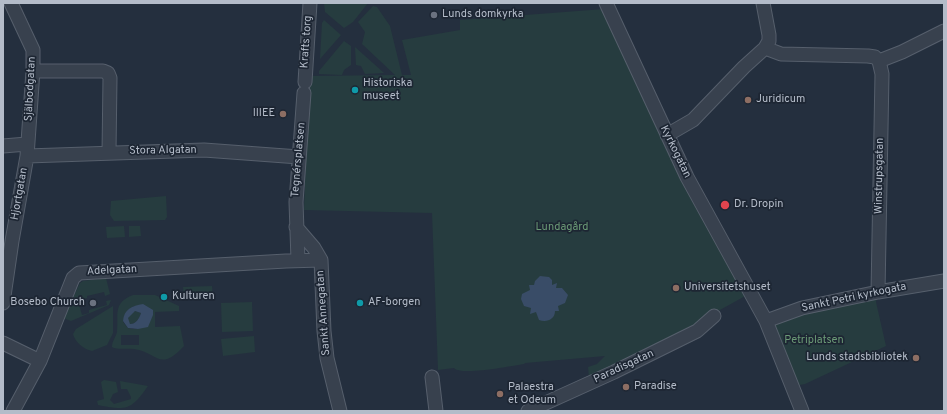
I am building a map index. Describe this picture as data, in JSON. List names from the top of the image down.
{
  "streets": {
    "street": [
      "Krafts torg",
      "Själbodgatan",
      "Stora Algatan",
      "Kyrkogatan",
      "Tegnérsplatsen",
      "Winstrupsgatan",
      "Hjortgatan",
      "Adelgatan",
      "Sankt Petri kyrkogata",
      "Sankt Annegatan",
      "Paradisgatan"
    ]
  },
  "crossings": [
    ["Krafts torg", "Tegnérsplatsen"],
    ["Själbodgatan", "Stora Algatan"],
    ["Själbodgatan", "Hjortgatan"],
    ["Stora Algatan", "Tegnérsplatsen"],
    ["Stora Algatan", "Hjortgatan"],
    ["Kyrkogatan", "Sankt Petri kyrkogata"],
    ["Tegnérsplatsen", "Adelgatan"],
    ["Winstrupsgatan", "Sankt Petri kyrkogata"]
  ],
  "parks": ["Lundagård", "Petriplatsen"],
  "places": [
    "Lunds domkyrka",
    "Historiska museet",
    "Juridicum",
    "IIIEE",
    "Dr. Dropin",
    "Universitetshuset",
    "Kulturen",
    "Bosebo Church",
    "AF-borgen",
    "Lunds stadsbibliotek",
    "Paradise",
    "Palaestra et Odeum"
  ]
}
